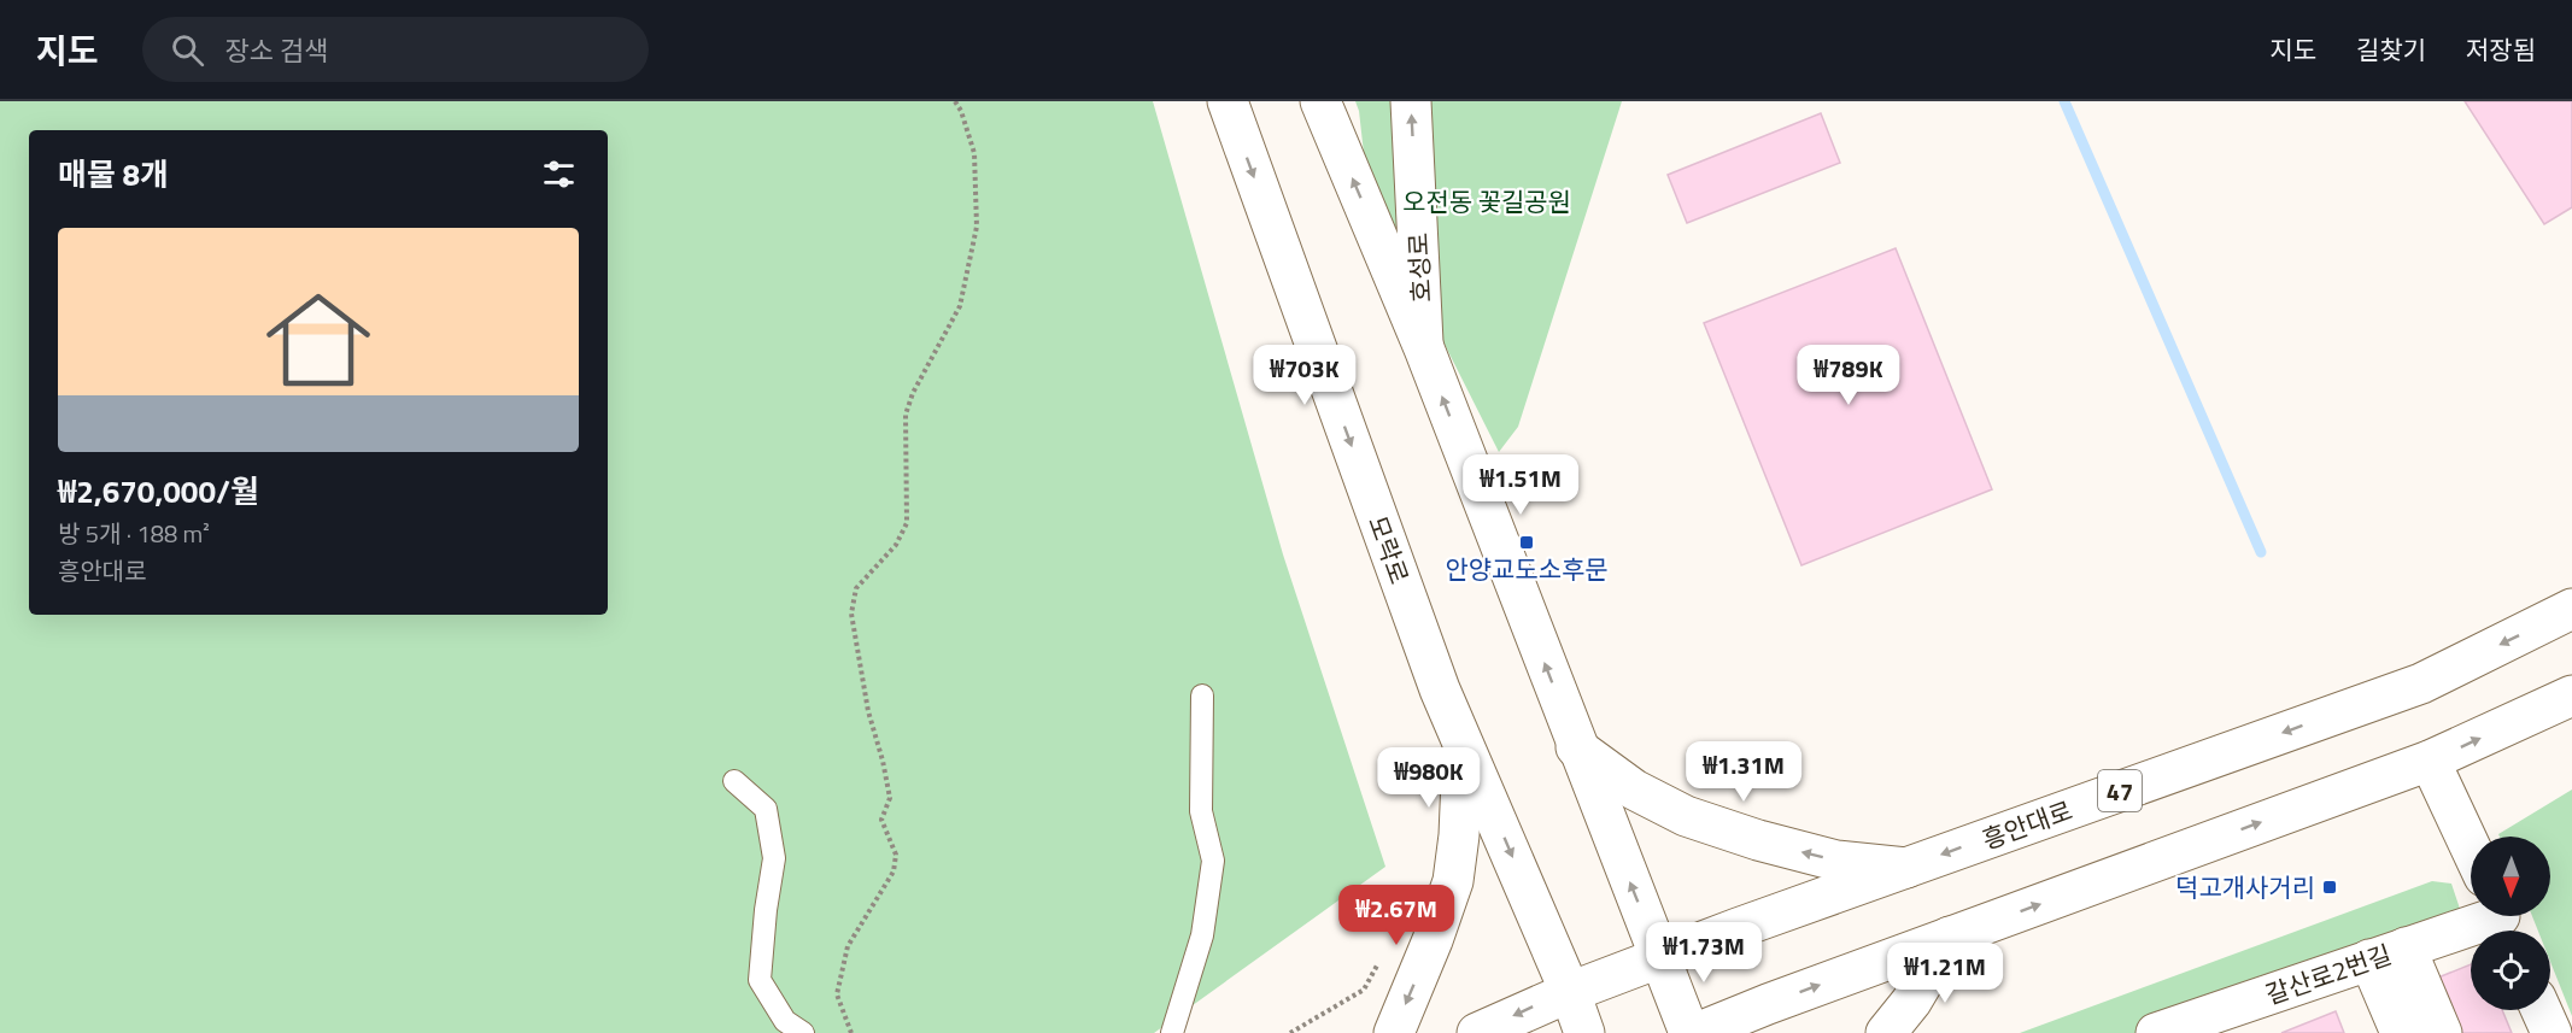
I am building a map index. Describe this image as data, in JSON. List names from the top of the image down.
{
  "streets": {
    "street": [
      "호성로",
      "모락로",
      "47",
      "흥안대로",
      "갈산로2번길"
    ]
  },
  "crossings": [
    ["모락로", "흥안대로"]
  ],
  "parks": ["오전동 꽃길공원"],
  "places": {
    "transit": ["안양교도소후문", "덕고개사거리"]
  },
  "north": "bottom",
  "page": {
    "header": "지도",
    "search": "장소 검색",
    "nav": ["지도", "길찾기", "저장됨"],
    "heading": "매물 8개",
    "list": [
      {
        "name": "₩2,670,000/월",
        "note": "방 5개 · 188 m² · 흥안대로"
      }
    ],
    "price": [
      "₩703K",
      "₩789K",
      "₩1.51M",
      "₩1.31M",
      "₩980K",
      "₩2.67M",
      "₩1.73M",
      "₩1.21M"
    ]
  }
}
